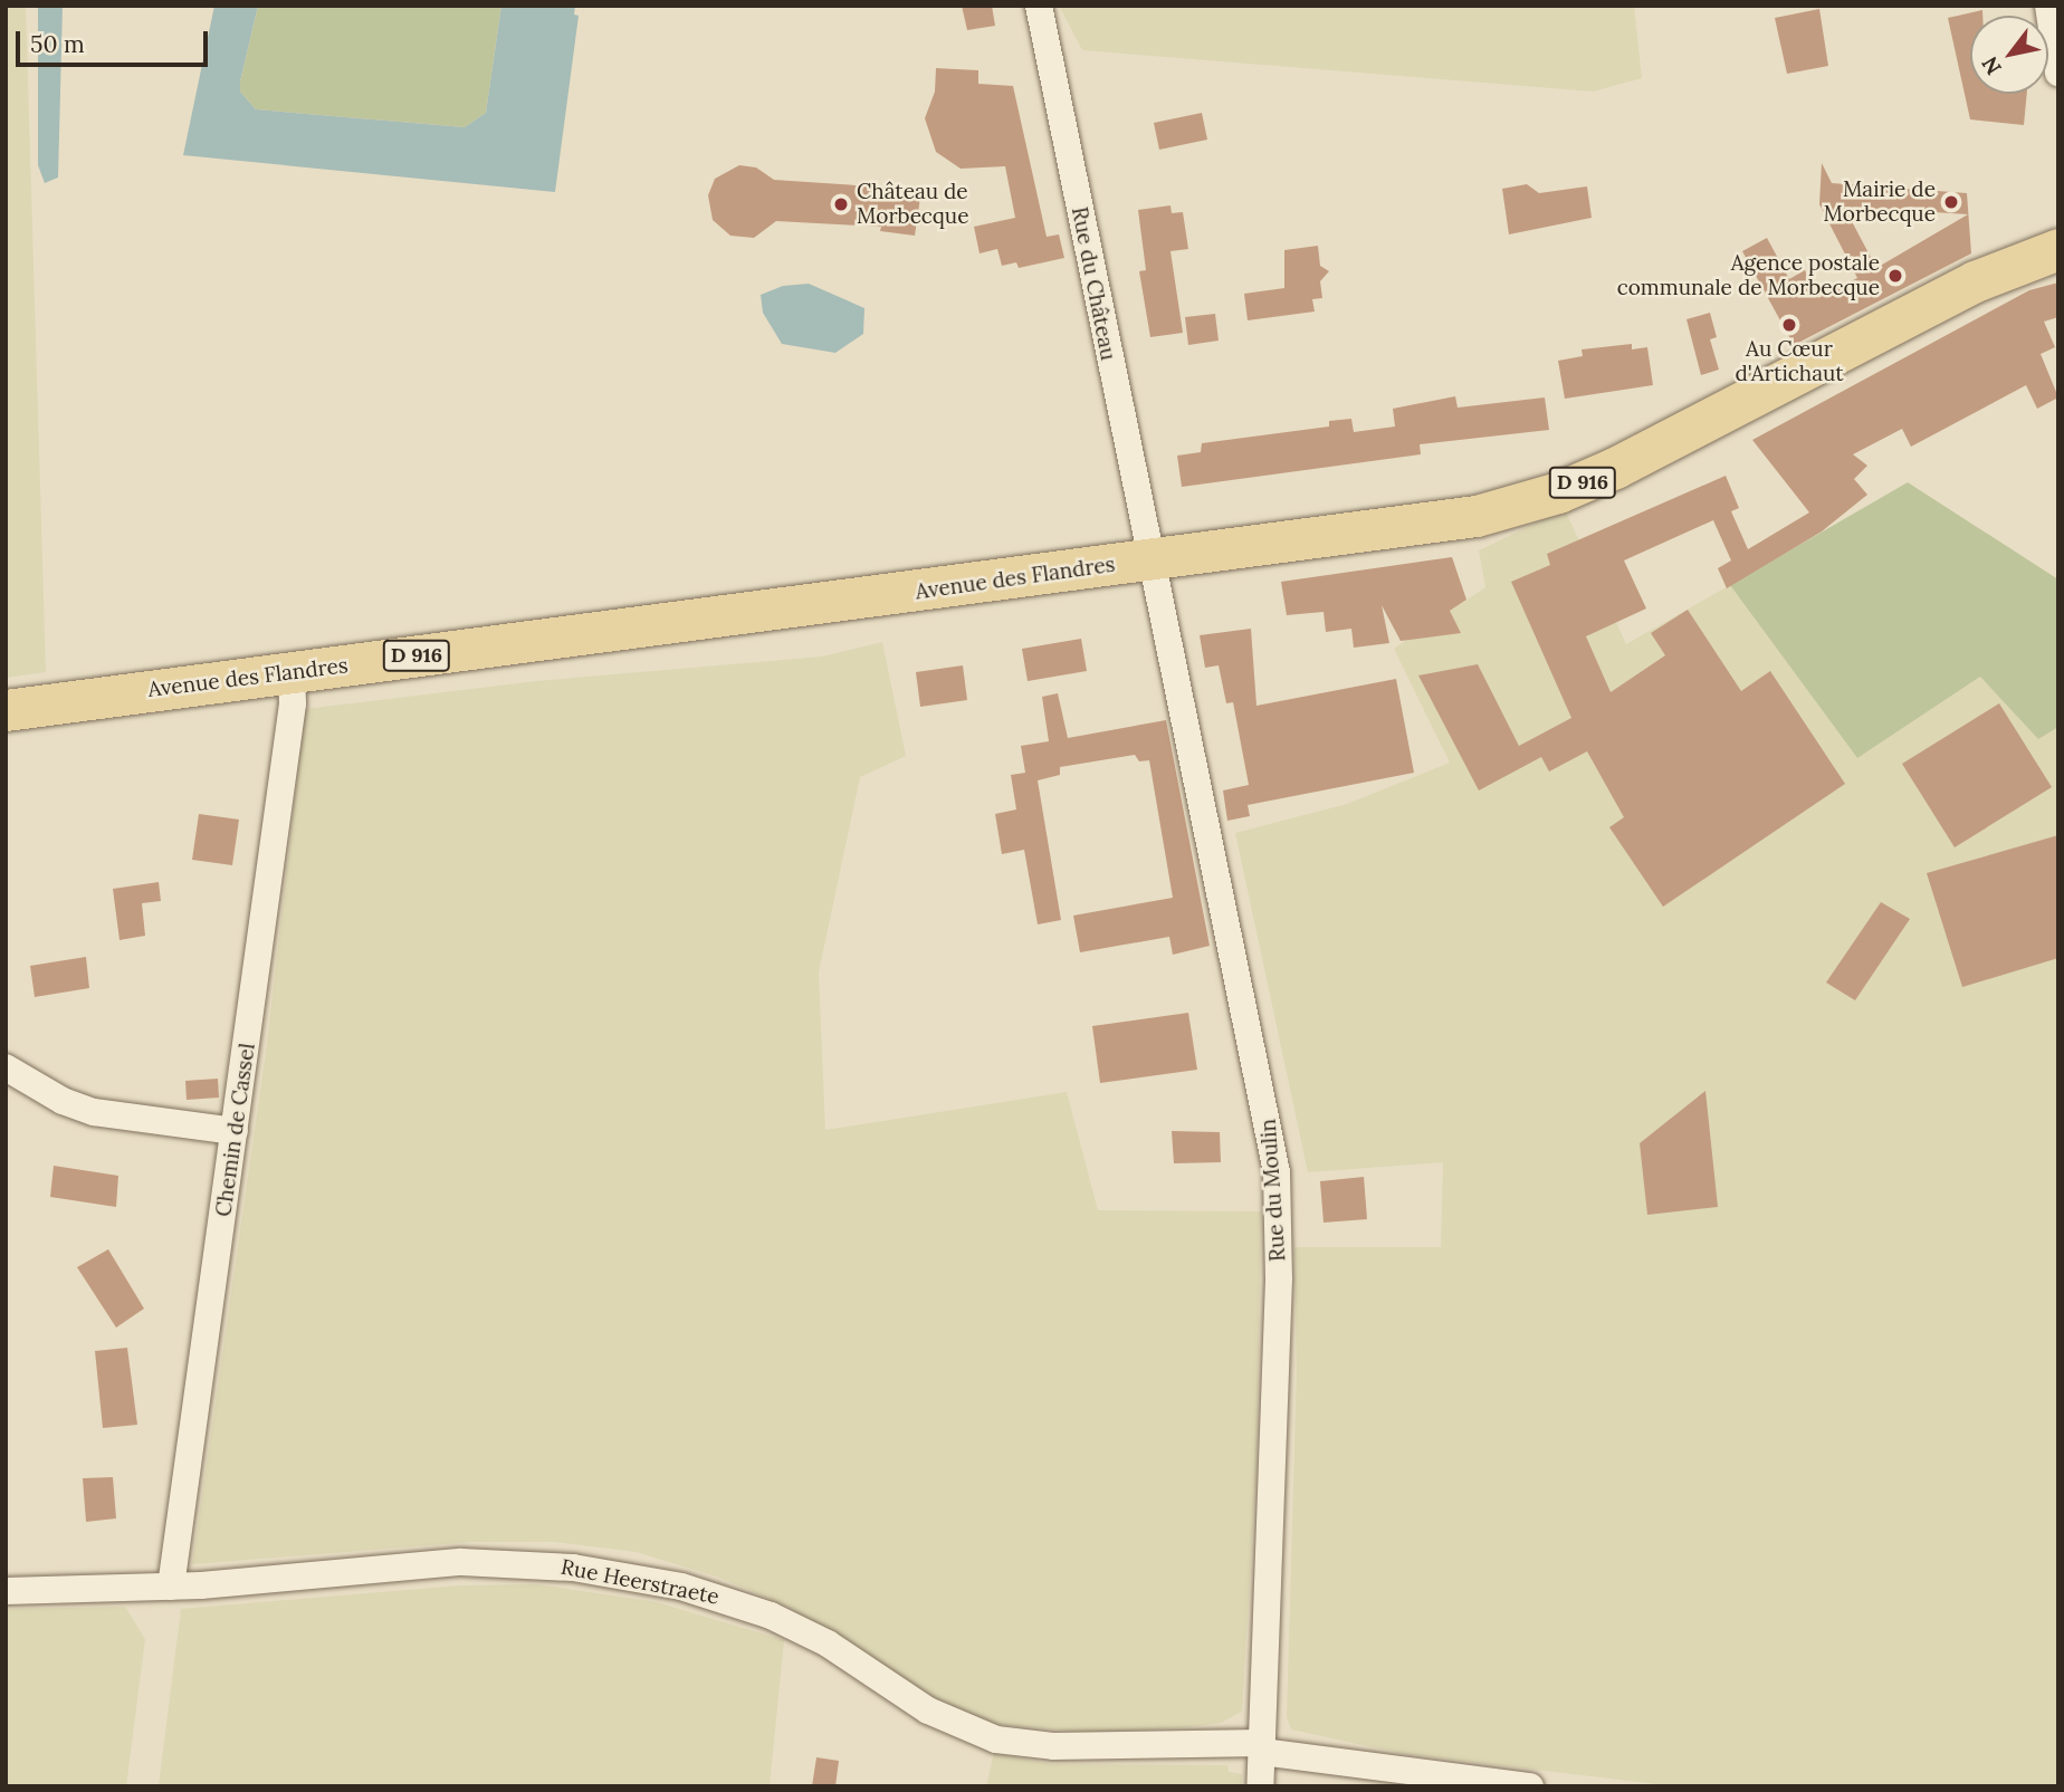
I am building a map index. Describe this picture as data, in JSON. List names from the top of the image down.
{
  "streets": {
    "main road": ["D 916", "Avenue des Flandres"],
    "street": [
      "Rue du Château",
      "Chemin de Cassel",
      "Rue du Moulin",
      "Rue Heerstraete"
    ]
  },
  "crossings": [
    ["Rue du Château", "Avenue des Flandres"],
    ["Rue du Château", "Rue du Moulin"],
    ["Avenue des Flandres", "Chemin de Cassel"],
    ["Avenue des Flandres", "Rue du Moulin"],
    ["Chemin de Cassel", "Rue Heerstraete"],
    ["Rue du Moulin", "Rue Heerstraete"]
  ],
  "places": [
    "Mairie de Morbecque",
    "Château de Morbecque",
    "Agence postale communale de Morbecque",
    "Au Cœur d'Artichaut"
  ],
  "scale_bar": "50 m",
  "north": "bottom left"
}
